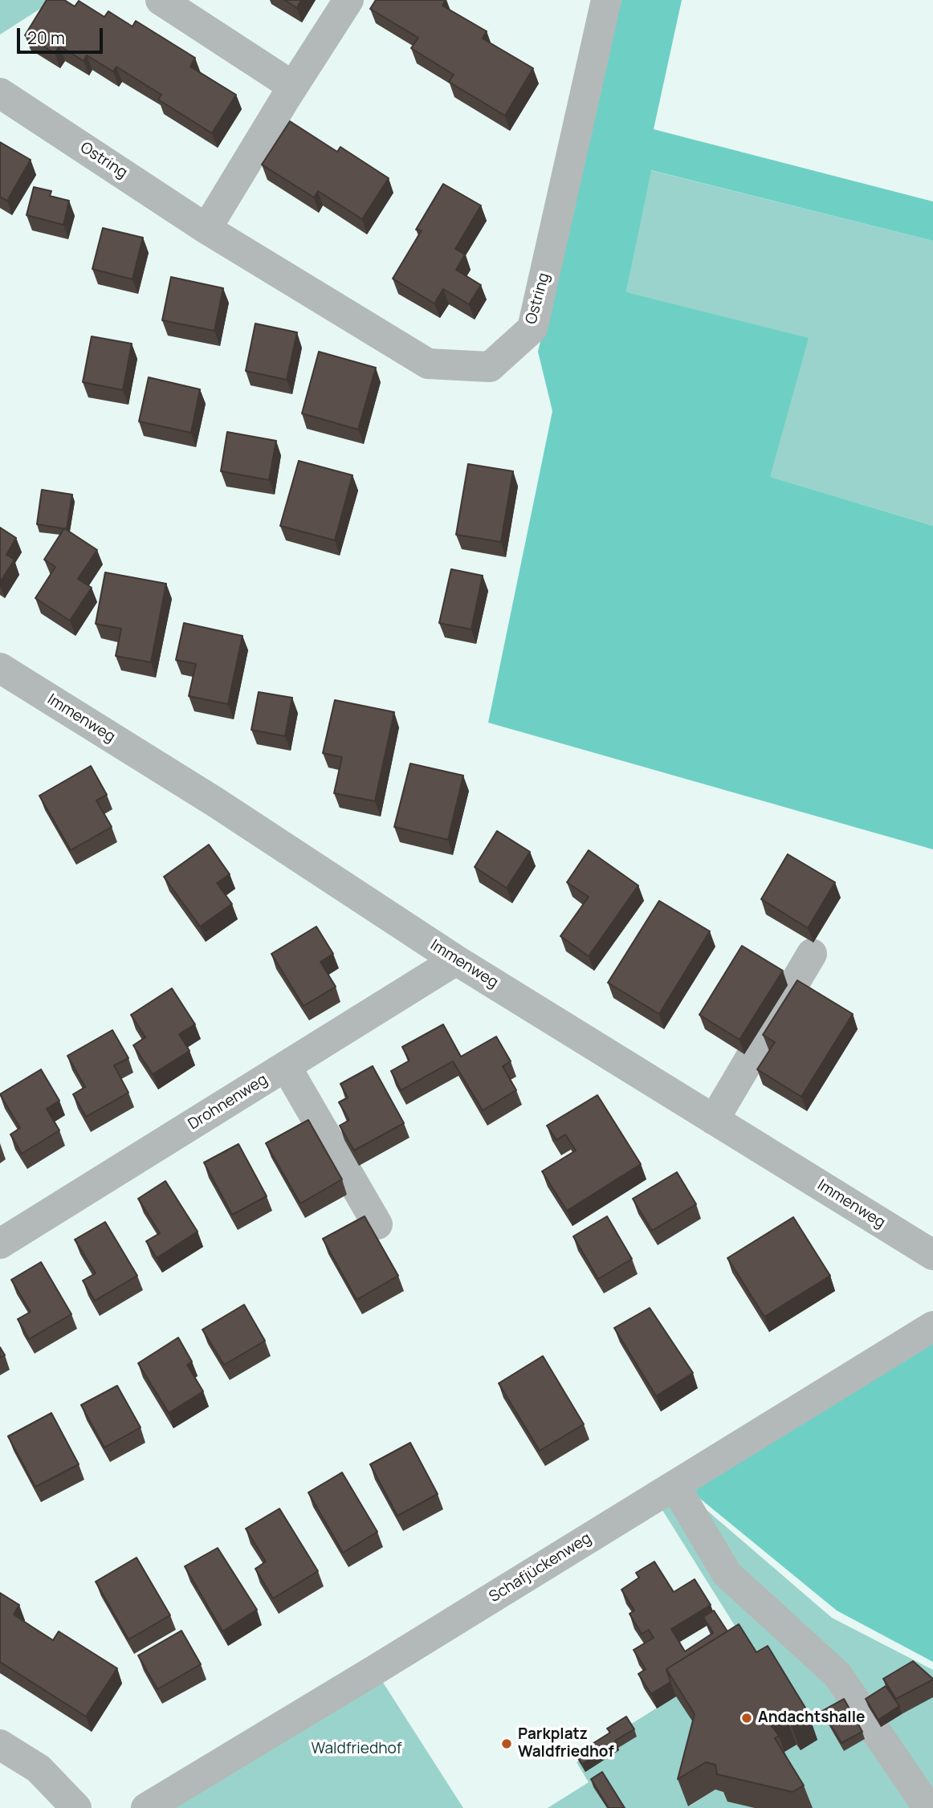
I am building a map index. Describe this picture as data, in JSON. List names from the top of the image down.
{
  "streets": {
    "street": [
      "Ostring",
      "Immenweg",
      "Drohnenweg",
      "Schafjückenweg"
    ]
  },
  "crossings": [
    ["Immenweg", "Drohnenweg"]
  ],
  "parks": ["Waldfriedhof"],
  "places": ["Andachtshalle", "Parkplatz Waldfriedhof"],
  "scale_bar": "20 m"
}
